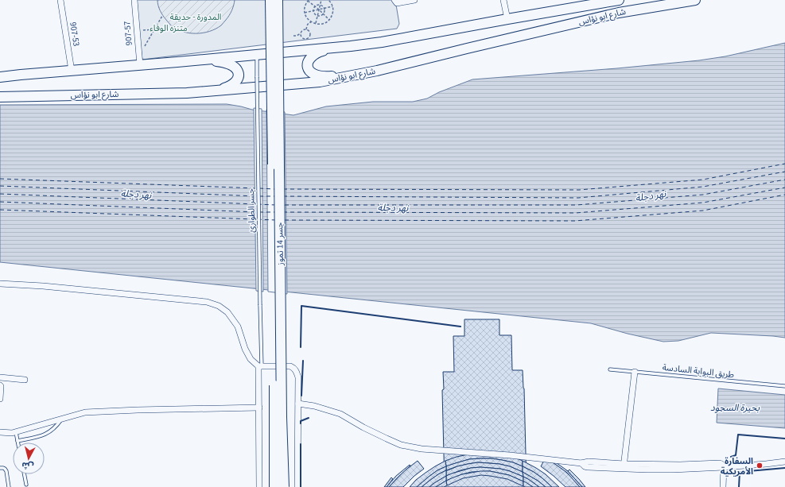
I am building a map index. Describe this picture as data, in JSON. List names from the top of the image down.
{
  "streets": {
    "main road": ["شارع ابو نؤاس", "جسر 14 تموز"],
    "street": ["907-57", "907-53"],
    "lane": ["جسر الطوارئ", "طريق البوابة السادسة"]
  },
  "crossings": [
    ["شارع ابو نؤاس", "907-57"],
    ["شارع ابو نؤاس", "907-53"],
    ["شارع ابو نؤاس", "جسر الطوارئ"]
  ],
  "water": ["نهر دجلة", "بحيرة السجود"],
  "parks": ["المدورة - حديقة", "متنزه الوفاء"],
  "places": ["السفارة الأمريكية"],
  "north": "bottom"
}
